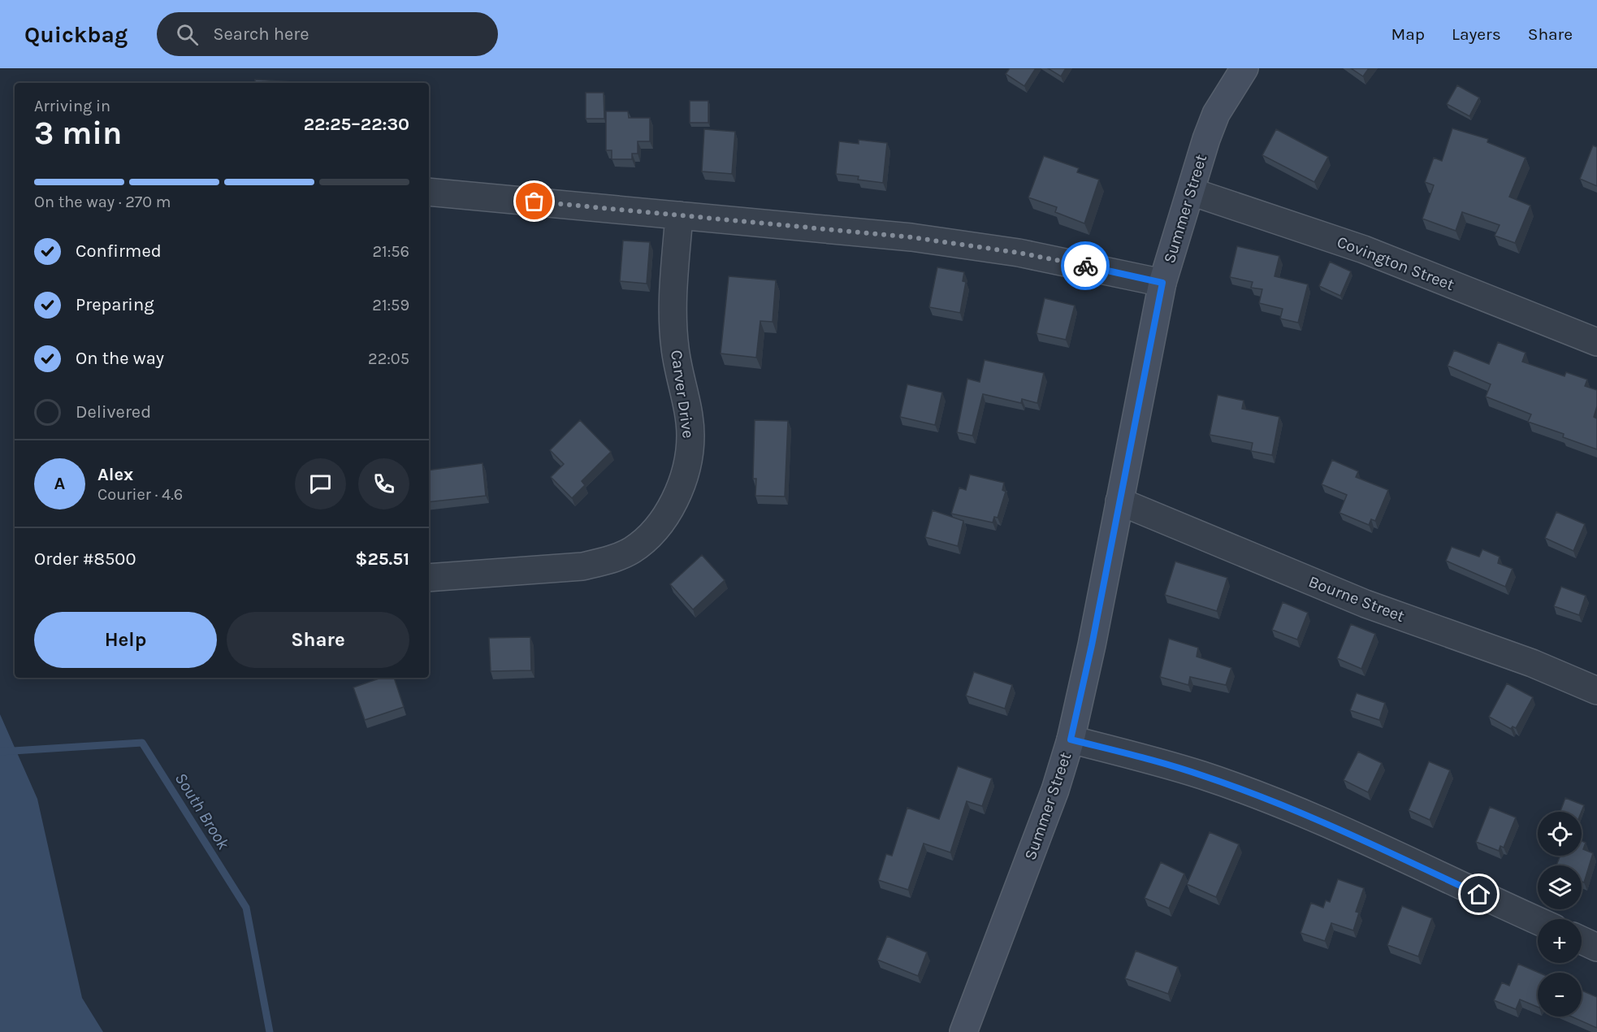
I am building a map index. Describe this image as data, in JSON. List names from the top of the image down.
{
  "streets": {
    "main road": ["Summer Street"],
    "street": ["Covington Street", "Carver Drive", "Bourne Street"]
  },
  "crossings": [
    ["Summer Street", "Covington Street"],
    ["Summer Street", "Bourne Street"]
  ],
  "water": ["South Brook"],
  "page": {
    "header": "Quickbag",
    "search": "Search here",
    "nav": ["Map", "Layers", "Share"],
    "heading": ["3 min", "Arriving in", "22:25–22:30"],
    "panel": [
      "Alex",
      "Courier · 4.6",
      "Order #8500",
      "$25.51"
    ],
    "bar": "On the way · 270 m",
    "list": [
      ["Confirmed", "21:56"],
      ["Preparing", "21:59"],
      ["On the way", "22:05"],
      "Delivered"
    ],
    "round": "A",
    "buttons": ["Help", "Share"],
    "map_buttons": ["+", "−"]
  }
}
